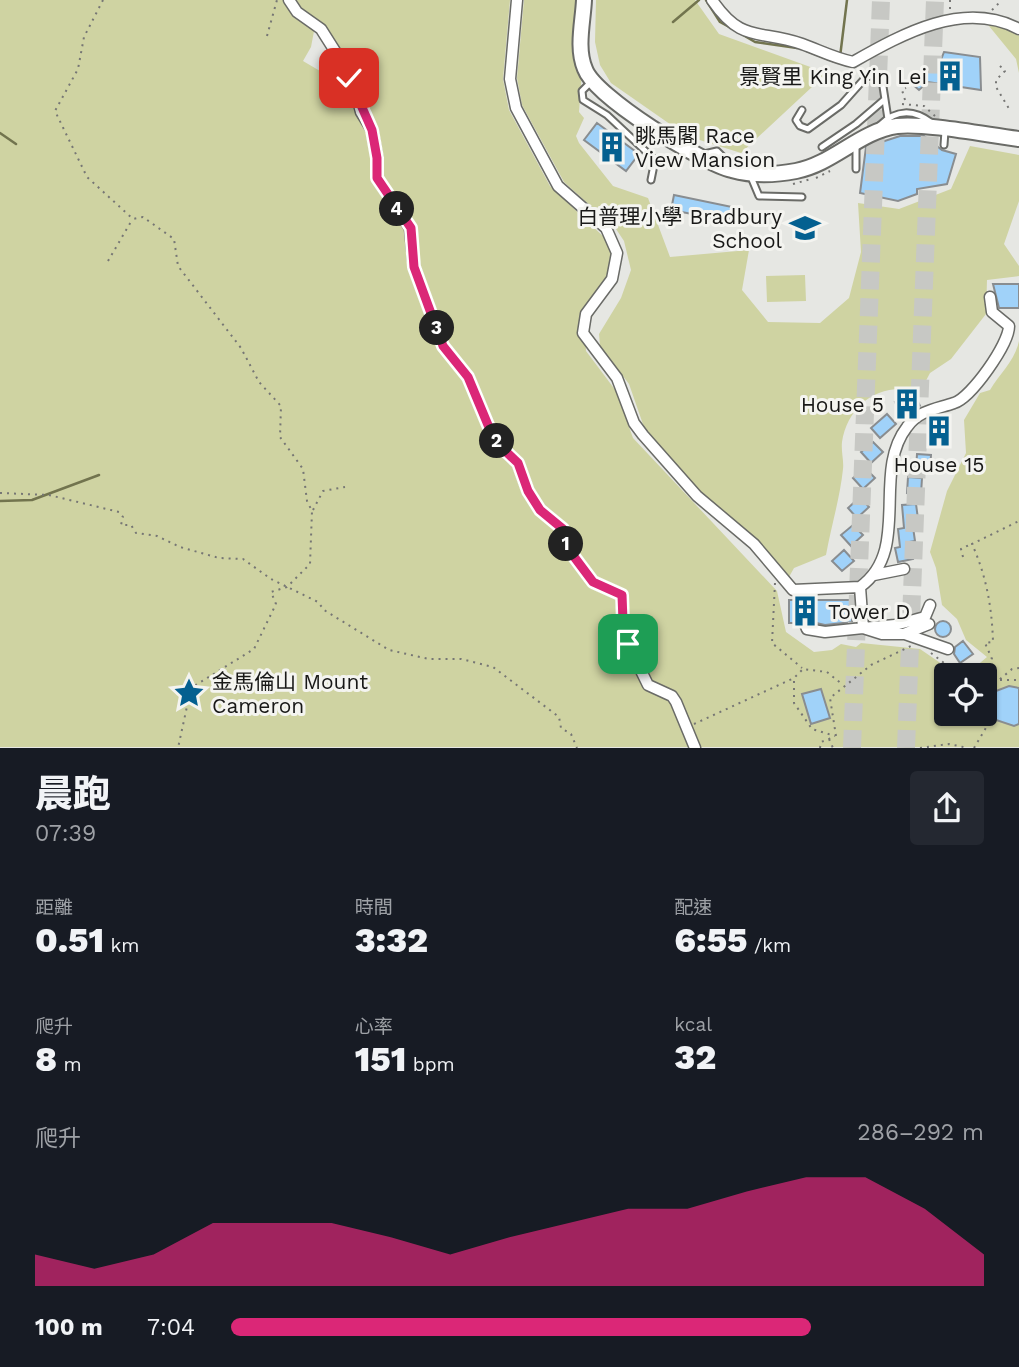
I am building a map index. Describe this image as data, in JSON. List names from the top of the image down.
{
  "places": {
    "building": [
      "景賢里 King Yin Lei",
      "眺馬閣 Race View Mansion",
      "House 5",
      "House 15",
      "Tower D"
    ],
    "school or university": ["白普理小學 Bradbury School"],
    "place": ["金馬倫山 Mount Cameron"]
  },
  "page": {
    "pins": [
      "4",
      "3",
      "2",
      "1"
    ],
    "heading": ["晨跑", "07:39"],
    "stats": [
      ["距離", "0.51 km"],
      ["時間", "3:32"],
      ["配速", "6:55 /km"],
      ["爬升", "8 m"],
      ["心率", "151 bpm"],
      ["kcal", "32"]
    ],
    "chart": ["爬升", "286–292 m"],
    "list": [
      {
        "name": "100 m",
        "note": "7:04"
      }
    ]
  }
}
